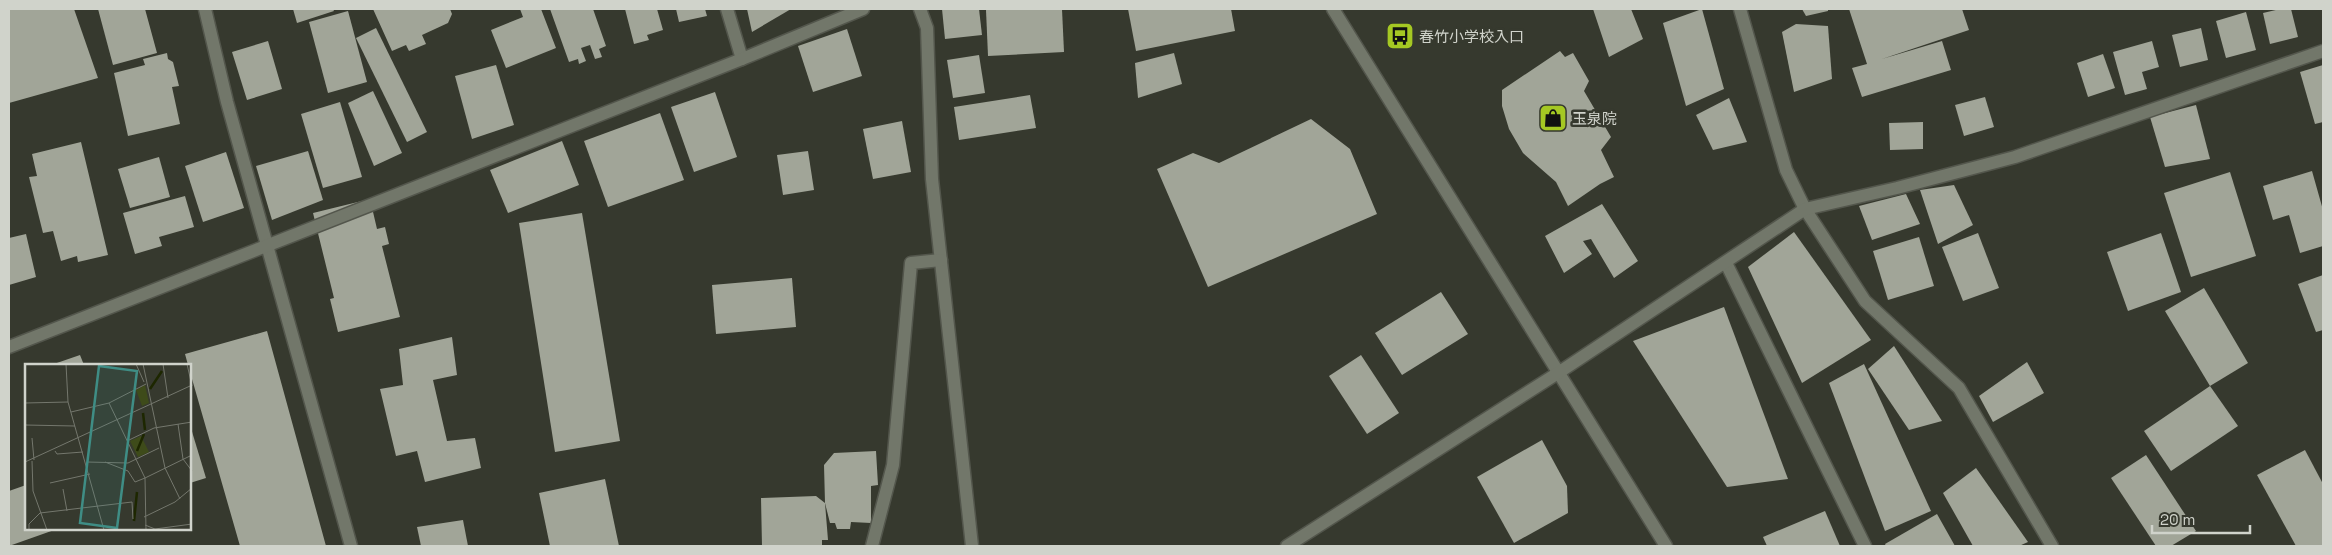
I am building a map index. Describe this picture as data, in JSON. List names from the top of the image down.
{
  "places": {
    "bus stop": ["春竹小学校入口"],
    "shop": ["玉泉院"]
  },
  "scale_bar": "20 m"
}
